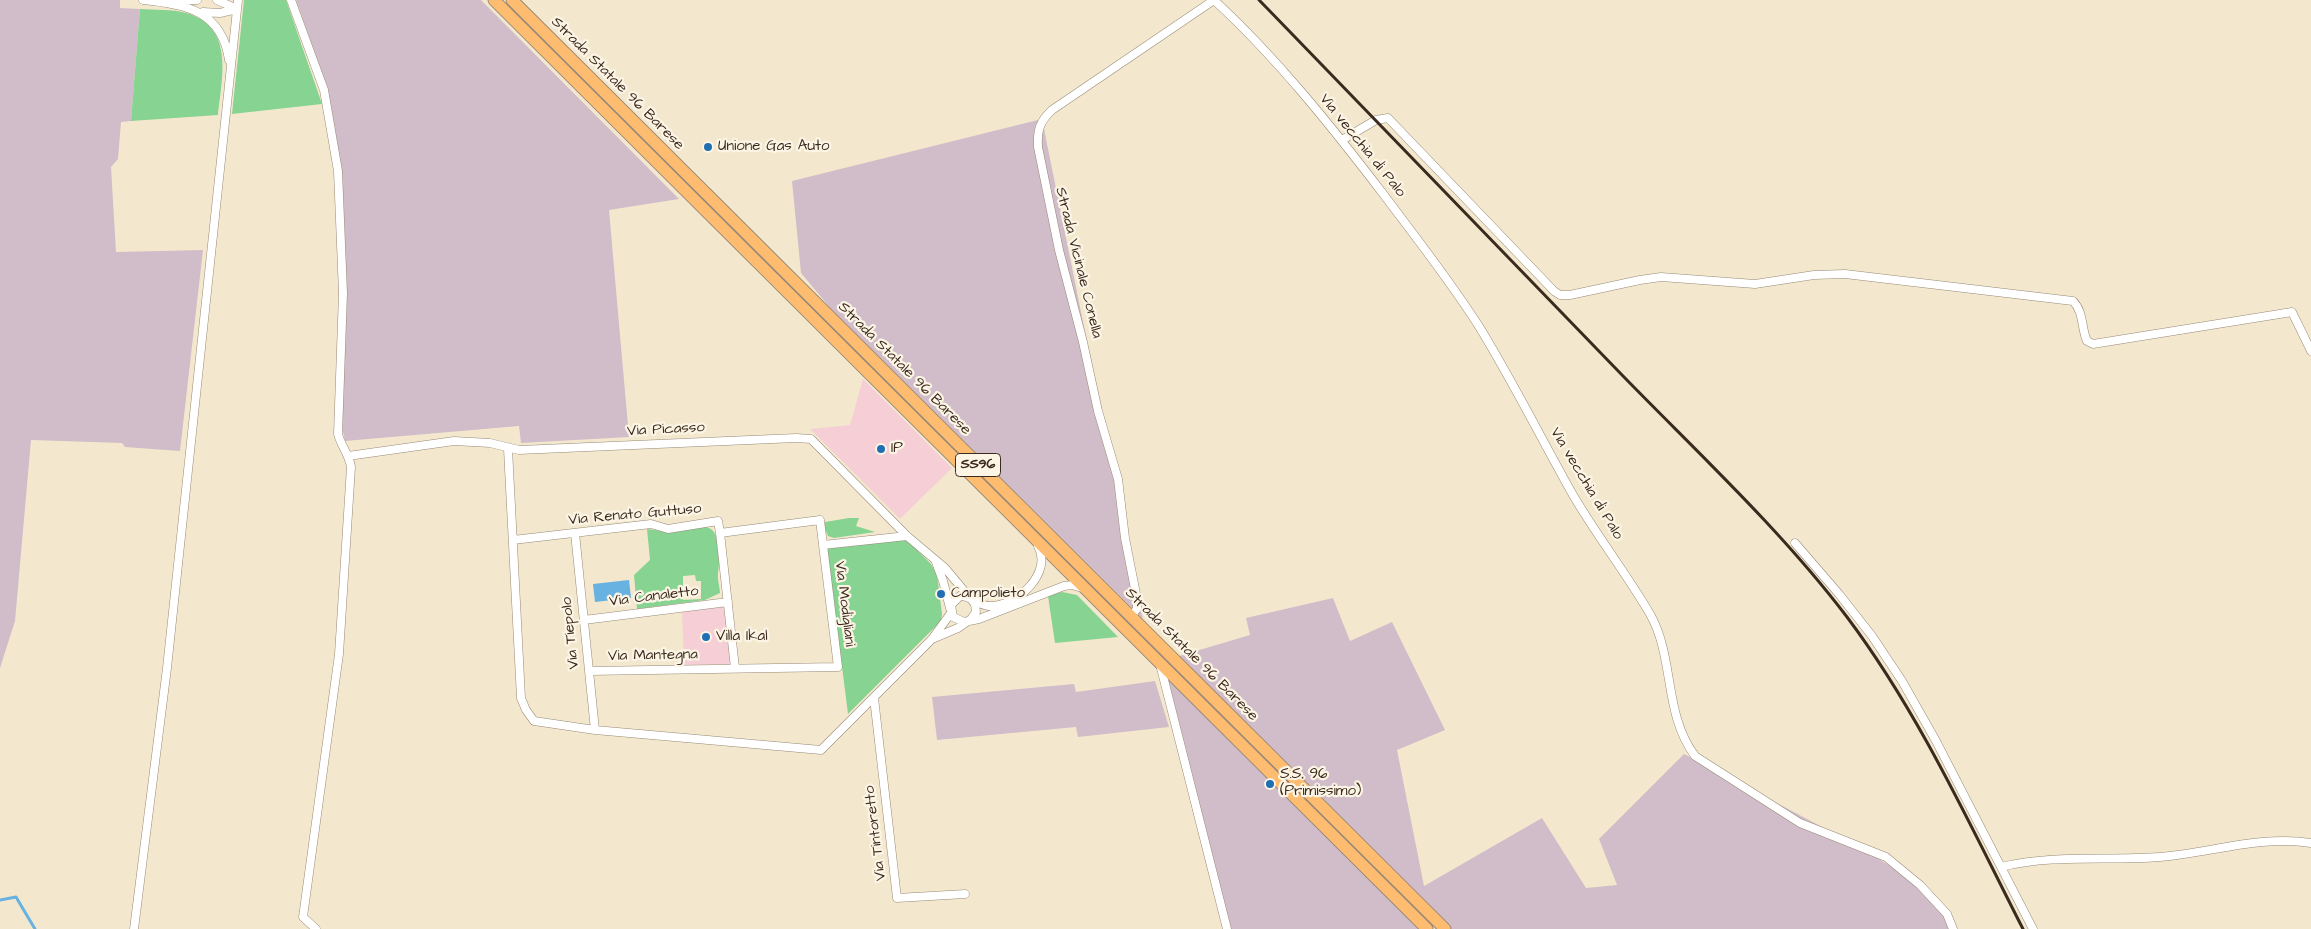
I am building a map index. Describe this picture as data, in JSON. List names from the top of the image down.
{
  "streets": {
    "main road": ["Strada Statale 96 Barese", "SS96"],
    "street": [
      "Via vecchia di Palo",
      "Strada Vicinale Conella",
      "Via Picasso",
      "Via Renato Guttuso",
      "Via Canaletto",
      "Via Modigliani",
      "Via Tiepolo",
      "Via Mantegna",
      "Via Tintoretto"
    ]
  },
  "crossings": [
    ["Strada Statale 96 Barese", "Strada Vicinale Conella"],
    ["Via vecchia di Palo", "Strada Vicinale Conella"],
    ["Via Renato Guttuso", "Via Tiepolo"],
    ["Via Canaletto", "Via Tiepolo"],
    ["Via Modigliani", "Via Mantegna"],
    ["Via Tiepolo", "Via Mantegna"]
  ],
  "places": [
    "Unione Gas Auto",
    "IP",
    "Campolieto",
    "Villa Ikal",
    "S.S. 96 (Primissimo)"
  ]
}
